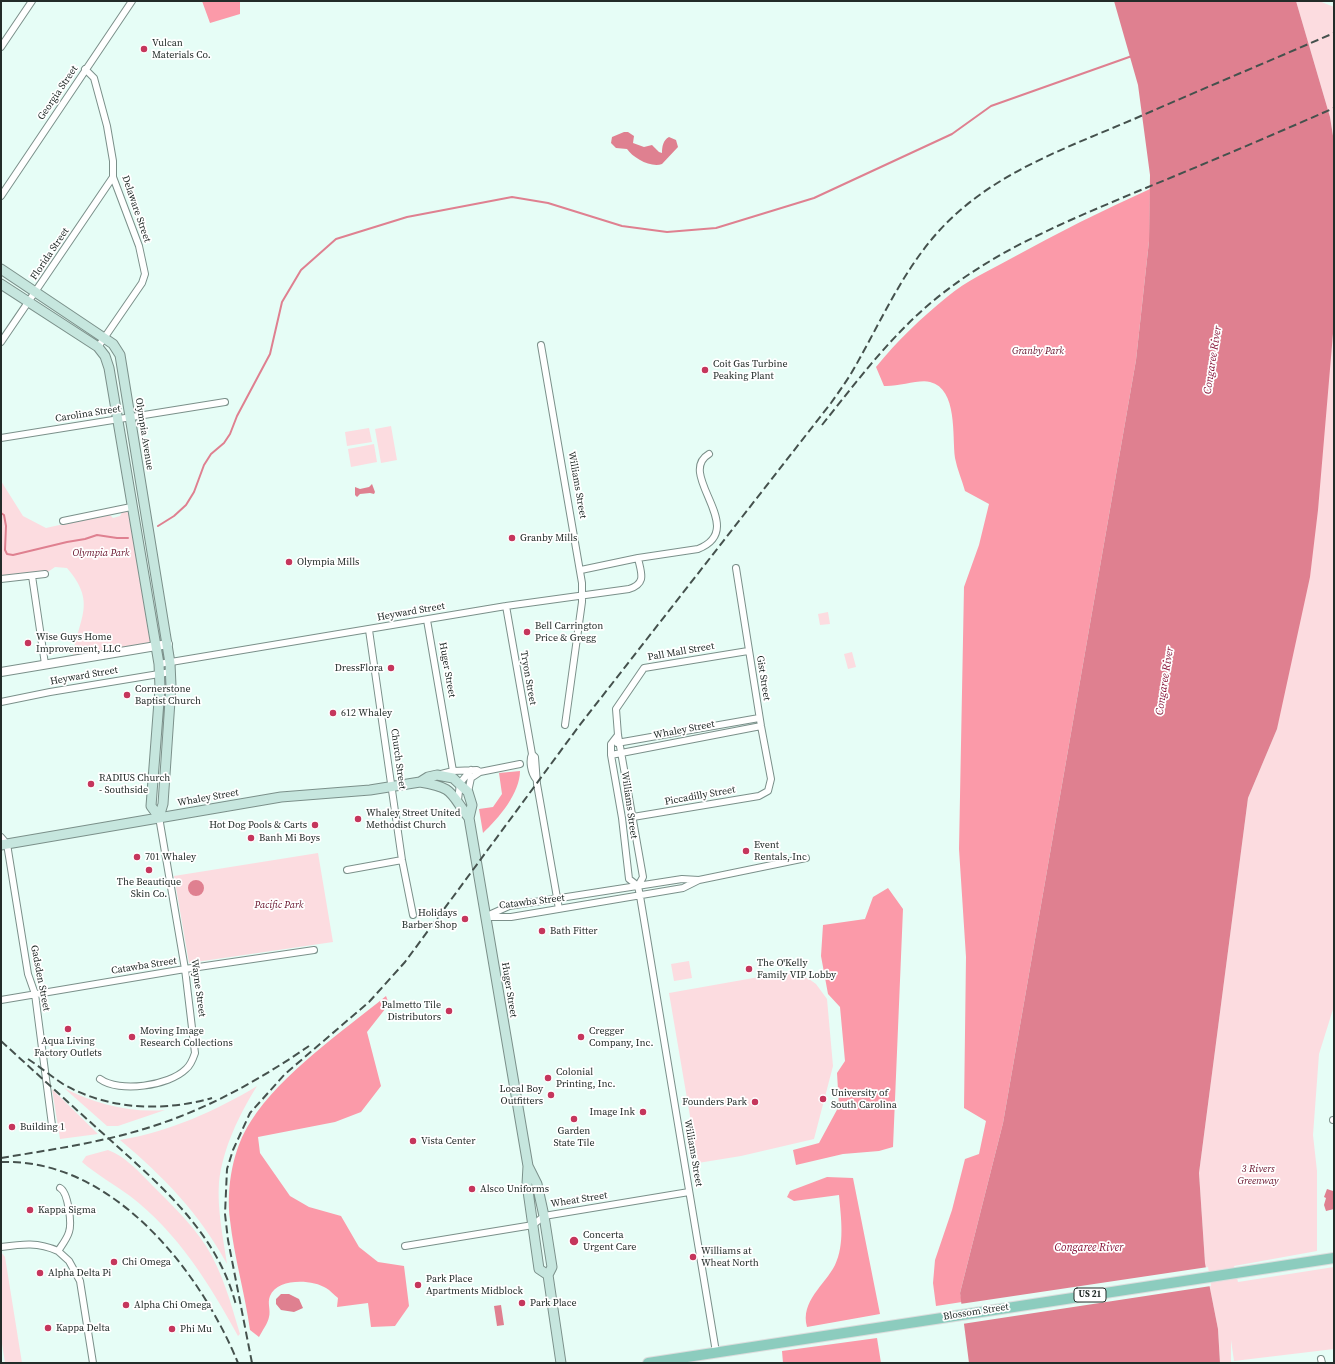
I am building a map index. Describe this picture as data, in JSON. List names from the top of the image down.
{
  "streets": {
    "main road": [
      "Olympia Avenue",
      "Huger Street",
      "Whaley Street",
      "Wayne Street",
      "US 21",
      "Blossom Street"
    ],
    "street": [
      "Georgia Street",
      "Delaware Street",
      "Florida Street",
      "Carolina Street",
      "Williams Street",
      "Heyward Street",
      "Pall Mall Street",
      "Tryon Street",
      "Gist Street",
      "Church Street",
      "Piccadilly Street",
      "Catawba Street",
      "Gadsden Street",
      "Wheat Street"
    ]
  },
  "crossings": [
    ["Georgia Street", "Delaware Street"],
    ["Delaware Street", "Florida Street"],
    ["Delaware Street", "Olympia Avenue"],
    ["Florida Street", "Olympia Avenue"],
    ["Carolina Street", "Olympia Avenue"],
    ["Olympia Avenue", "Heyward Street"],
    ["Olympia Avenue", "Wayne Street"],
    ["Williams Street", "Heyward Street"],
    ["Williams Street", "Pall Mall Street"],
    ["Williams Street", "Whaley Street"],
    ["Williams Street", "Piccadilly Street"],
    ["Williams Street", "Catawba Street"],
    ["Williams Street", "Wheat Street"],
    ["Williams Street", "Blossom Street"],
    ["Heyward Street", "Huger Street"],
    ["Heyward Street", "Tryon Street"],
    ["Heyward Street", "Church Street"],
    ["Heyward Street", "Wayne Street"],
    ["Pall Mall Street", "Gist Street"],
    ["Huger Street", "Whaley Street"],
    ["Huger Street", "Catawba Street"],
    ["Huger Street", "Wheat Street"],
    ["Tryon Street", "Catawba Street"],
    ["Gist Street", "Whaley Street"],
    ["Gist Street", "Piccadilly Street"],
    ["Whaley Street", "Church Street"],
    ["Whaley Street", "Gadsden Street"],
    ["Whaley Street", "Wayne Street"],
    ["Catawba Street", "Gadsden Street"],
    ["Catawba Street", "Wayne Street"]
  ],
  "water": ["Congaree River"],
  "parks": [
    "Granby Park",
    "Olympia Park",
    "Pacific Park",
    "3 Rivers Greenway"
  ],
  "places": [
    "Vulcan Materials Co.",
    "Coit Gas Turbine Peaking Plant",
    "Granby Mills",
    "Olympia Mills",
    "Bell Carrington Price & Gregg",
    "Wise Guys Home Improvement, LLC",
    "DressFlora",
    "Cornerstone Baptist Church",
    "612 Whaley",
    "RADIUS Church - Southside",
    "Whaley Street United Methodist Church",
    "Hot Dog Pools & Carts",
    "Banh Mi Boys",
    "Event Rentals, Inc",
    "701 Whaley",
    "The Beautique Skin Co.",
    "Holidays Barber Shop",
    "Bath Fitter",
    "The O'Kelly Family VIP Lobby",
    "Palmetto Tile Distributors",
    "Aqua Living Factory Outlets",
    "Moving Image Research Collections",
    "Cregger Company, Inc.",
    "Colonial Printing, Inc.",
    "Local Boy Outfitters",
    "University of South Carolina",
    "Founders Park",
    "Image Ink",
    "Garden State Tile",
    "Building 1",
    "Vista Center",
    "Alsco Uniforms",
    "Kappa Sigma",
    "Concerta Urgent Care",
    "Williams at Wheat North",
    "Chi Omega",
    "Alpha Delta Pi",
    "Park Place Apartments Midblock",
    "Park Place",
    "Alpha Chi Omega",
    "Kappa Delta",
    "Phi Mu"
  ]
}
